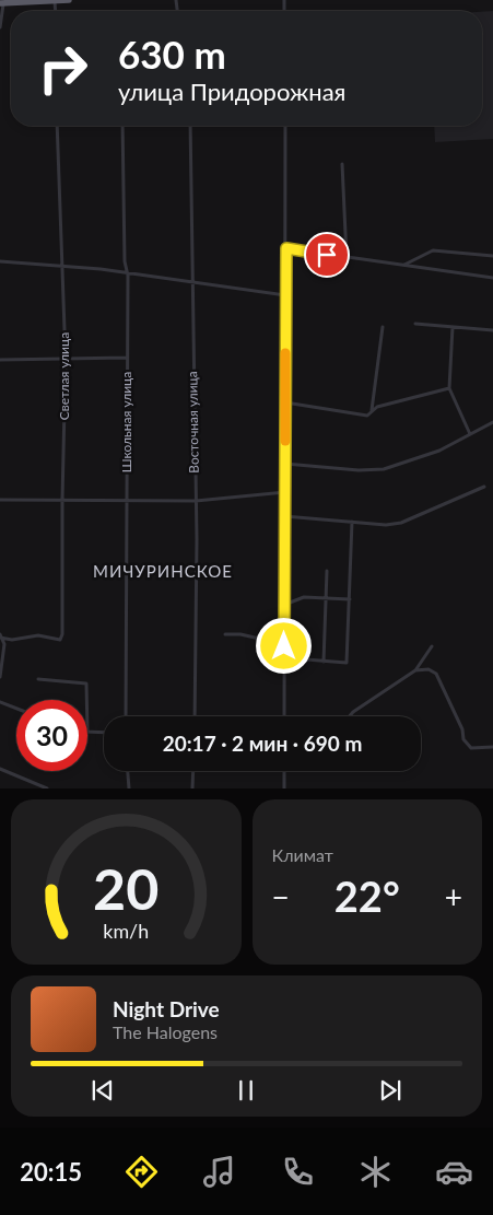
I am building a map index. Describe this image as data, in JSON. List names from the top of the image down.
{
  "streets": {
    "street": ["Светлая улица", "Школьная улица", "Восточная улица"]
  },
  "districts": ["МИЧУРИНСКОЕ"],
  "page": {
    "turn": ["630 m", "улица Придорожная"],
    "limit": "30",
    "trip": "20:17 · 2 мин · 690 m",
    "tile": "Климат",
    "heat": ["−", "22°", "+"],
    "song": ["Night Drive", "The Halogens"],
    "tabs": "20:15",
    "gauge": ["20", "km/h"]
  }
}
